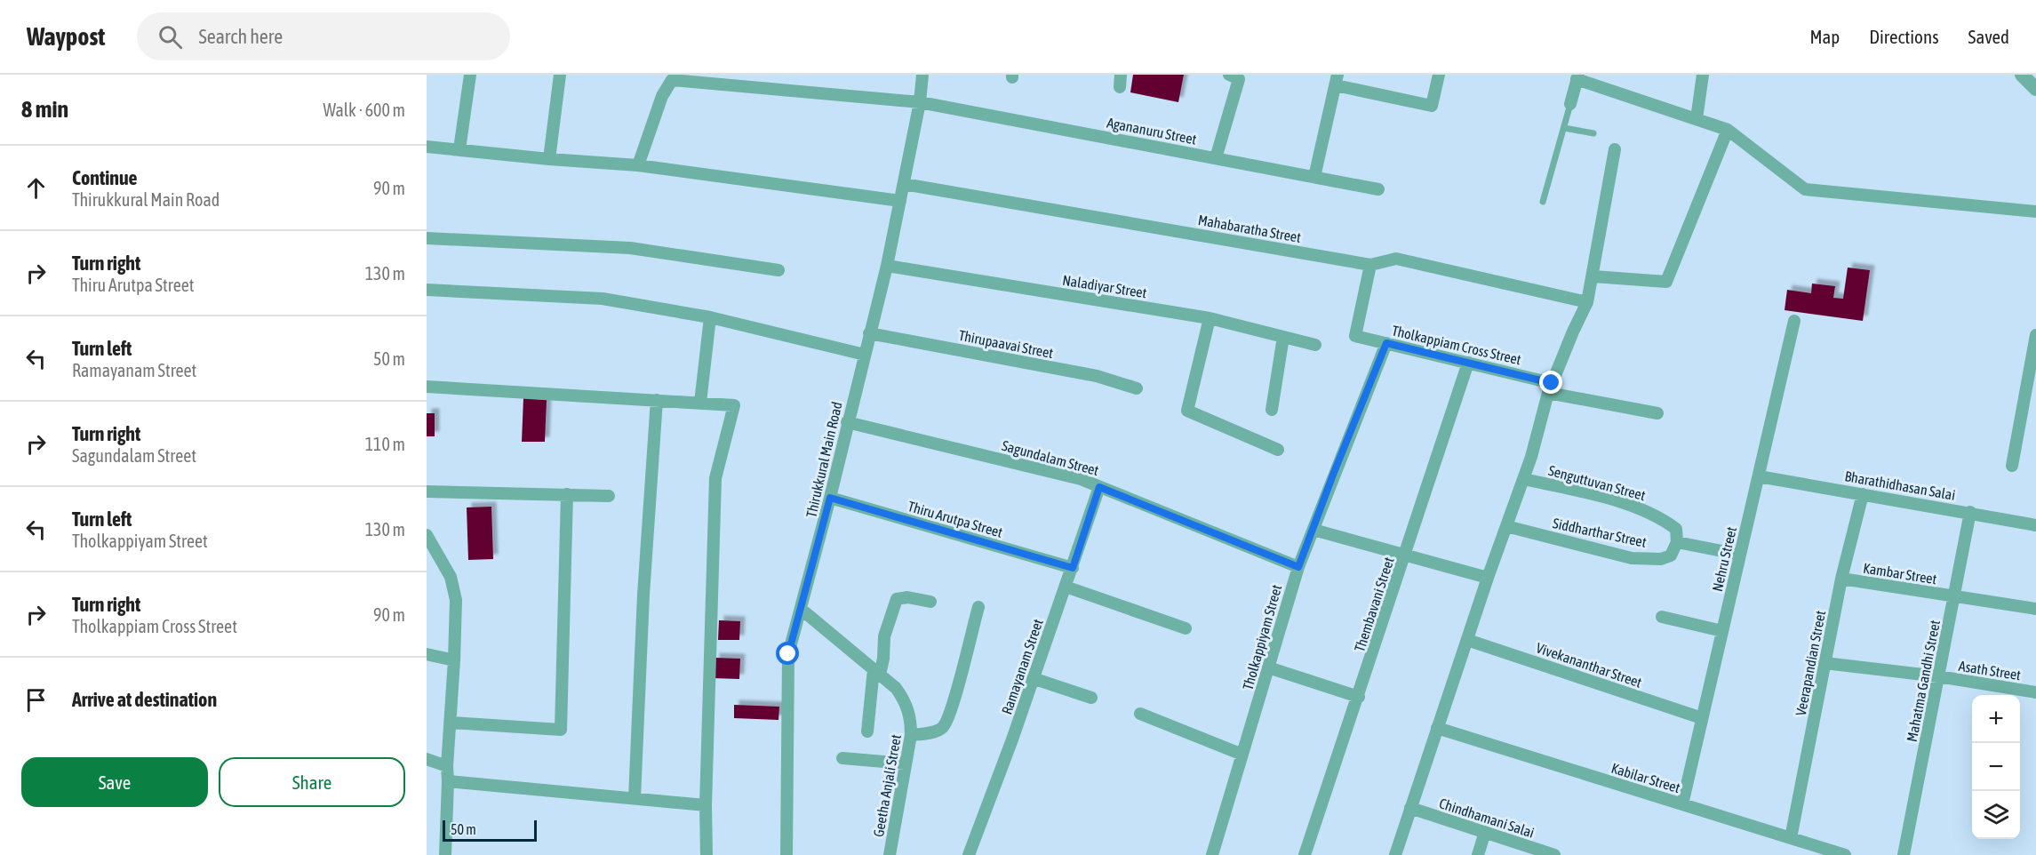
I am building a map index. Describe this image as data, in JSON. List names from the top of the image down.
{
  "streets": {
    "street": [
      "Agananuru Street",
      "Mahabaratha Street",
      "Naladiyar Street",
      "Thirupaavai Street",
      "Tholkappiam Cross Street",
      "Sagundalam Street",
      "Thirukkural Main Road",
      "Senguttuvan Street",
      "Bharathidhasan Salai",
      "Thiru Arutpa Street",
      "Siddharthar Street",
      "Nehru Street",
      "Kambar Street",
      "Thembavani Street",
      "Tholkappiyam Street",
      "Veerapandian Street",
      "Vivekananthar Street",
      "Ramayanam Street",
      "Asath Street",
      "Mahatma Gandhi Street",
      "Kabilar Street",
      "Geetha Anjali Street",
      "Chindhamani Salai"
    ]
  },
  "crossings": [
    ["Agananuru Street", "Thirukkural Main Road"],
    ["Mahabaratha Street", "Tholkappiam Cross Street"],
    ["Mahabaratha Street", "Thirukkural Main Road"],
    ["Naladiyar Street", "Thirukkural Main Road"],
    ["Thirupaavai Street", "Thirukkural Main Road"],
    ["Tholkappiam Cross Street", "Thembavani Street"],
    ["Tholkappiam Cross Street", "Tholkappiyam Street"],
    ["Sagundalam Street", "Thirukkural Main Road"],
    ["Sagundalam Street", "Tholkappiyam Street"],
    ["Sagundalam Street", "Ramayanam Street"],
    ["Thirukkural Main Road", "Thiru Arutpa Street"],
    ["Thirukkural Main Road", "Geetha Anjali Street"],
    ["Senguttuvan Street", "Siddharthar Street"],
    ["Bharathidhasan Salai", "Nehru Street"],
    ["Bharathidhasan Salai", "Veerapandian Street"],
    ["Bharathidhasan Salai", "Mahatma Gandhi Street"],
    ["Thiru Arutpa Street", "Ramayanam Street"],
    ["Nehru Street", "Vivekananthar Street"],
    ["Nehru Street", "Kabilar Street"],
    ["Kambar Street", "Veerapandian Street"],
    ["Kambar Street", "Mahatma Gandhi Street"],
    ["Veerapandian Street", "Asath Street"],
    ["Veerapandian Street", "Kabilar Street"],
    ["Asath Street", "Mahatma Gandhi Street"]
  ],
  "scale_bar": "50 m",
  "page": {
    "header": "Waypost",
    "search": "Search here",
    "nav": ["Map", "Directions", "Saved"],
    "heading": ["8 min", "Walk · 600 m"],
    "list": [
      ["Continue", "Thirukkural Main Road", "90 m"],
      ["Turn right", "Thiru Arutpa Street", "130 m"],
      ["Turn left", "Ramayanam Street", "50 m"],
      ["Turn right", "Sagundalam Street", "110 m"],
      ["Turn left", "Tholkappiyam Street", "130 m"],
      ["Turn right", "Tholkappiam Cross Street", "90 m"],
      "Arrive at destination"
    ],
    "map_buttons": ["+", "−"],
    "buttons": ["Save", "Share"],
    "scale": "50 m"
  }
}
